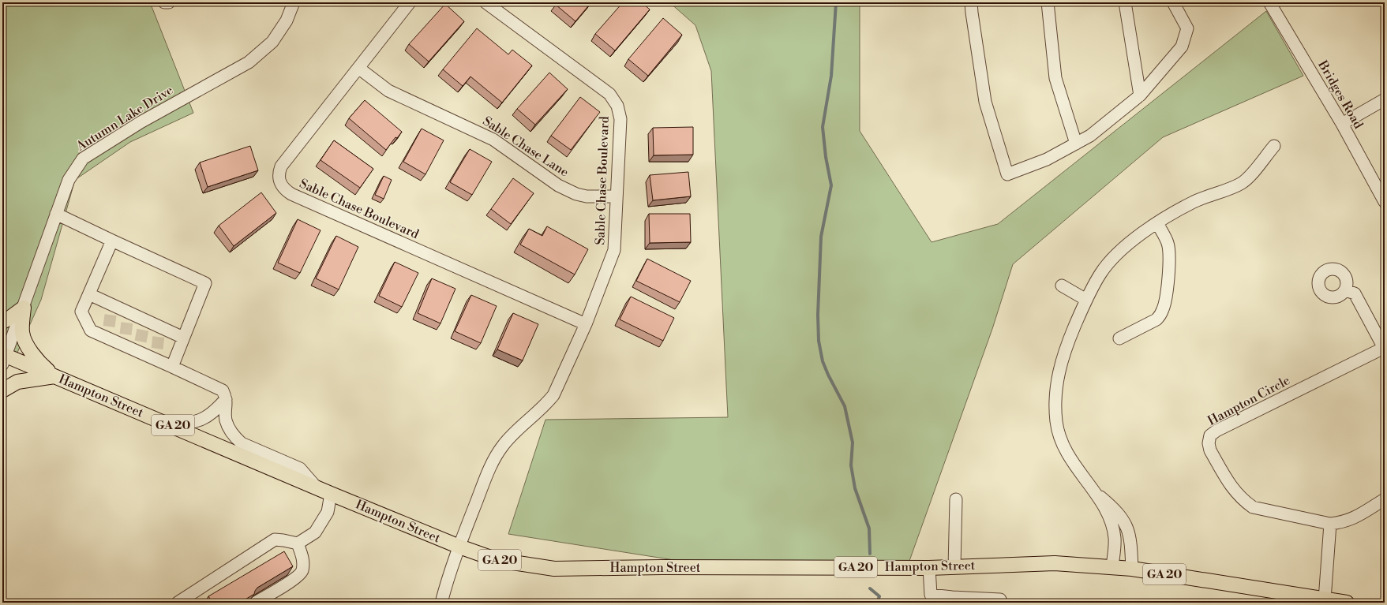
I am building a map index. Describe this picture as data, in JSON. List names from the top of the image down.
{
  "streets": {
    "main road": ["Hampton Street", "GA 20"],
    "street": [
      "Bridges Road",
      "Autumn Lake Drive",
      "Sable Chase Lane",
      "Sable Chase Boulevard",
      "Hampton Circle"
    ]
  },
  "crossings": [
    ["Autumn Lake Drive", "Hampton Street"],
    ["Sable Chase Lane", "Sable Chase Boulevard"],
    ["Sable Chase Boulevard", "Hampton Street"]
  ]
}
